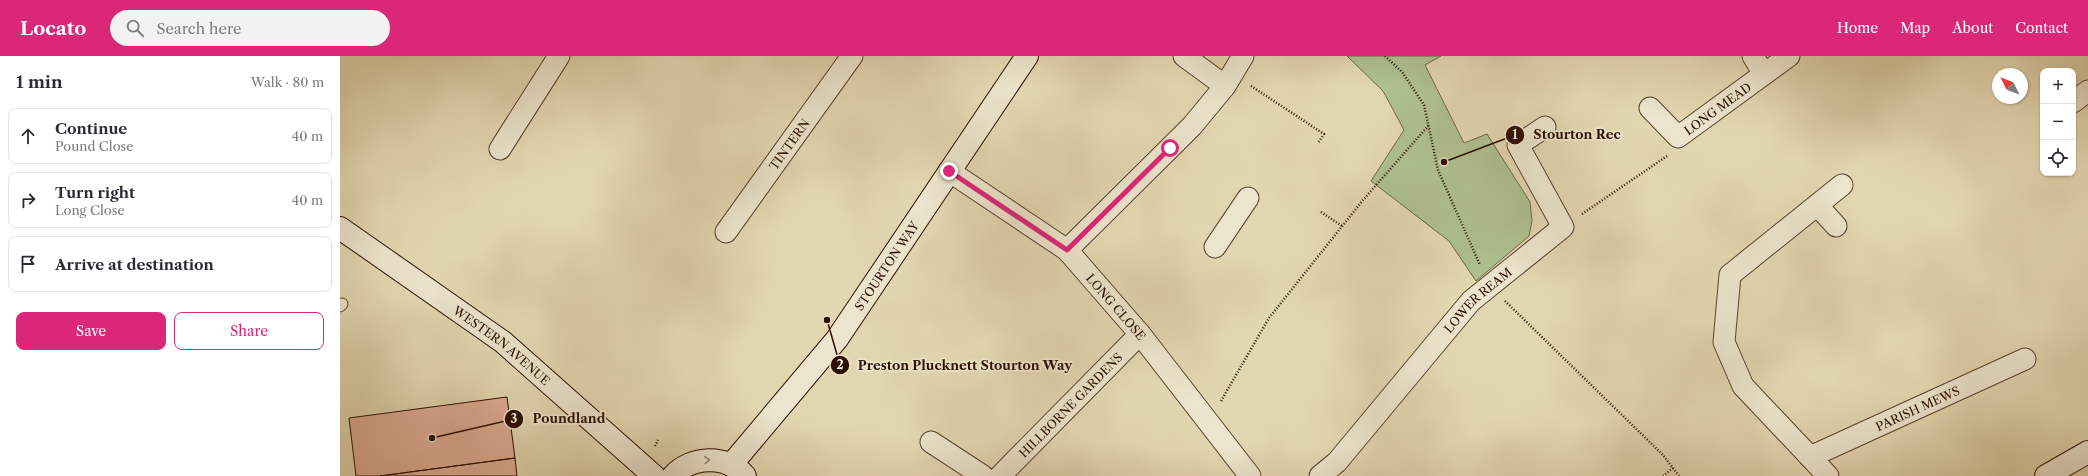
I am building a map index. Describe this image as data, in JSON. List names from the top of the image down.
{
  "streets": {
    "street": [
      "LONG MEAD",
      "TINTERN",
      "STOURTON WAY",
      "LOWER REAM",
      "LONG CLOSE",
      "WESTERN AVENUE",
      "HILLBORNE GARDENS",
      "PARISH MEWS"
    ]
  },
  "crossings": [
    ["STOURTON WAY", "LONG CLOSE"],
    ["LONG CLOSE", "HILLBORNE GARDENS"]
  ],
  "places": ["Stourton Rec", "Preston Plucknett Stourton Way", "Poundland"],
  "north": "top left",
  "page": {
    "header": "Locato",
    "search": "Search here",
    "nav": [
      "Home",
      "Map",
      "About",
      "Contact"
    ],
    "heading": ["1 min", "Walk · 80 m"],
    "map_buttons": ["+", "−"],
    "list": [
      ["Continue", "Pound Close", "40 m"],
      ["Turn right", "Long Close", "40 m"],
      "Arrive at destination"
    ],
    "buttons": ["Save", "Share"]
  }
}
